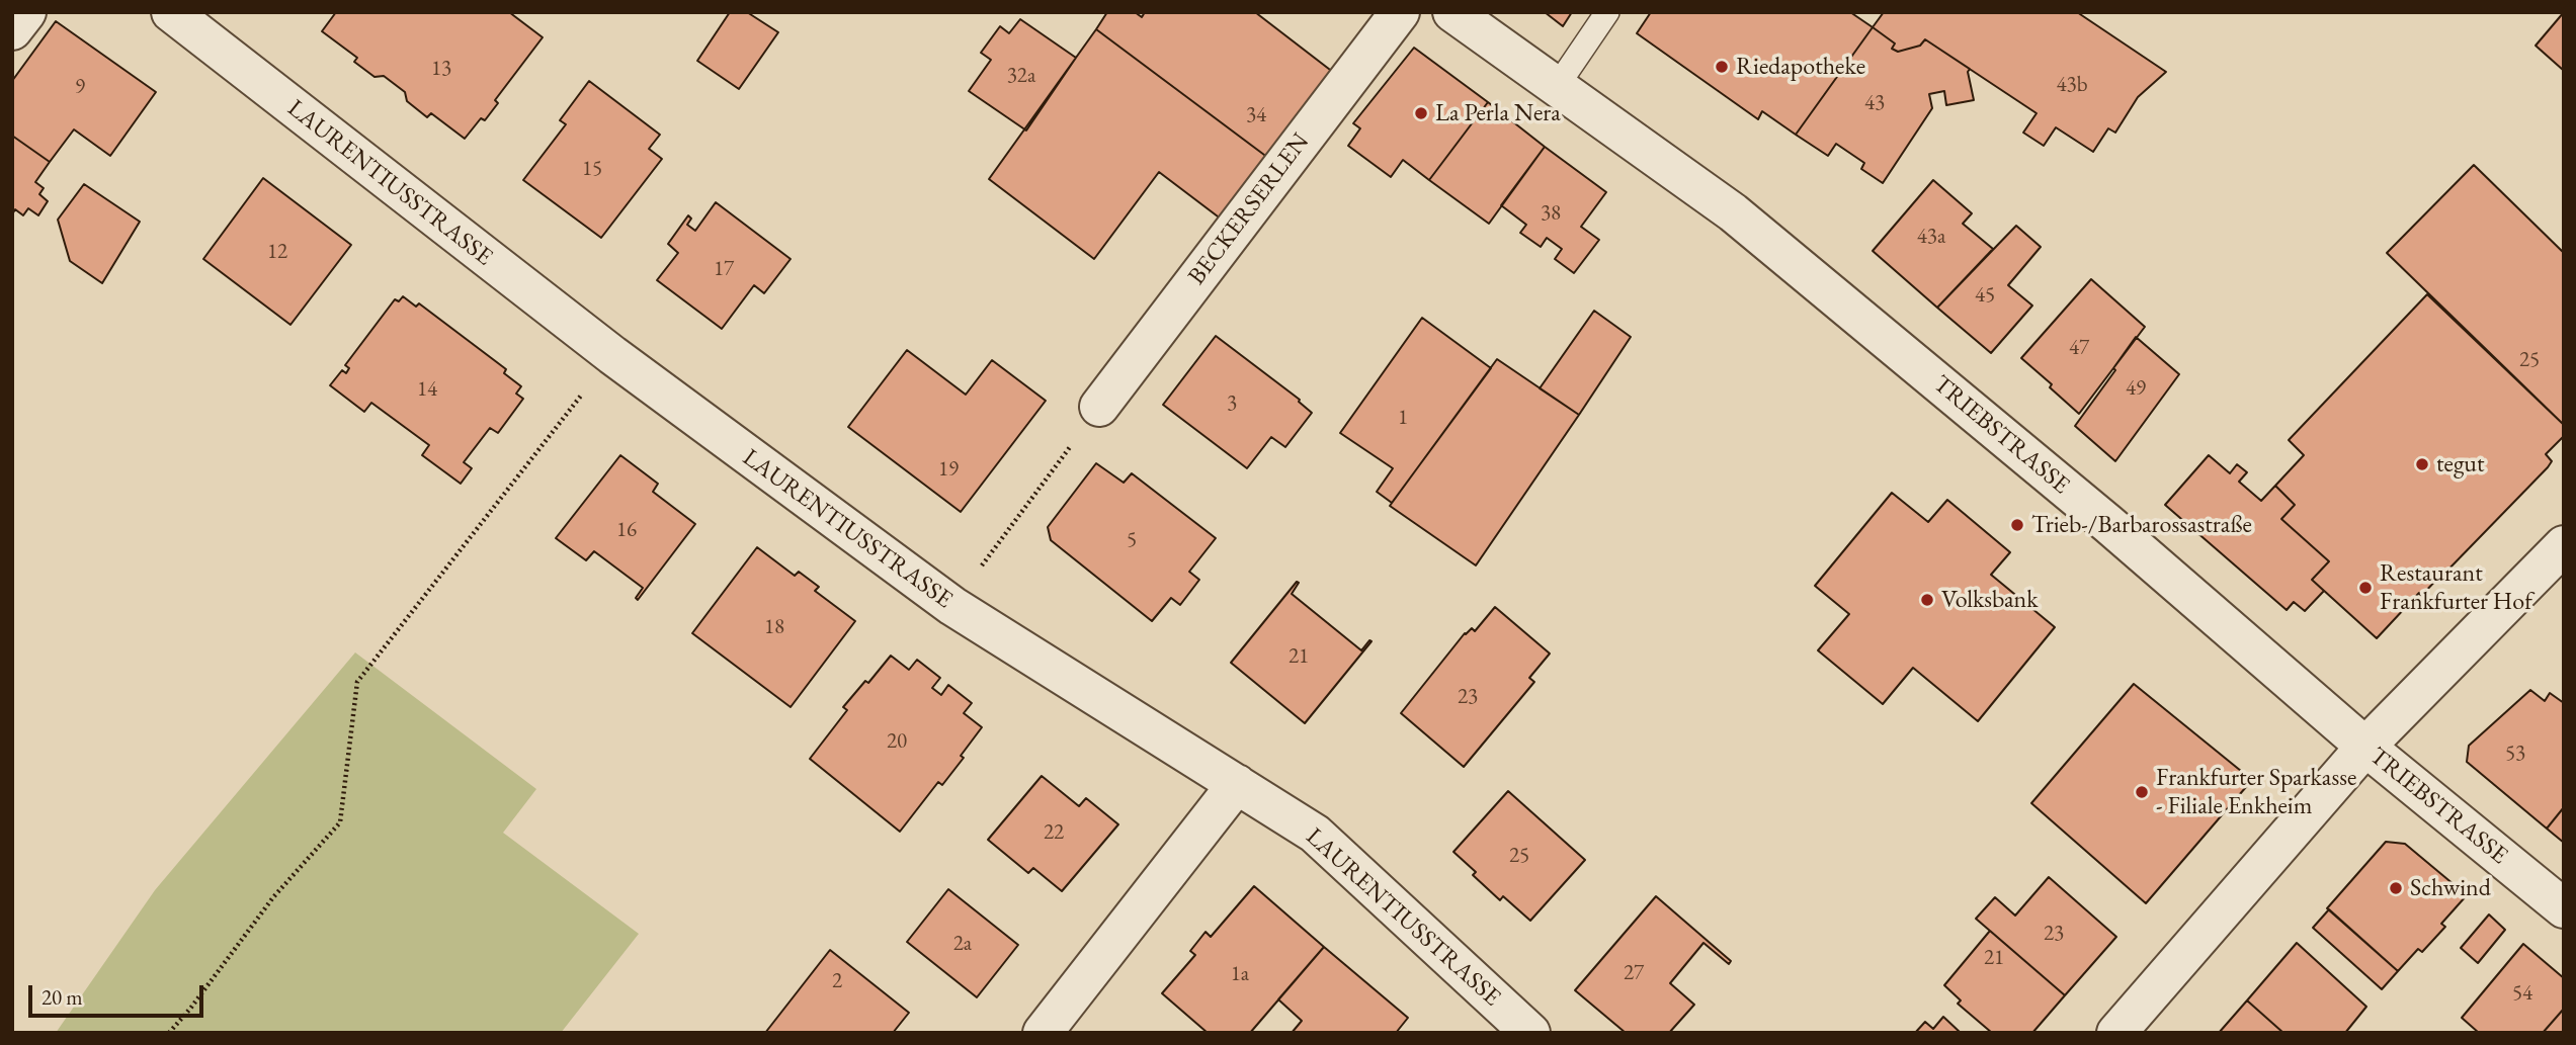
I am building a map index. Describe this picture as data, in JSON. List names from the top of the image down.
{
  "streets": {
    "street": ["LAURENTIUSSTRASSE", "BECKERSERLEN", "TRIEBSTRASSE"]
  },
  "places": [
    "Riedapotheke",
    "La Perla Nera",
    "tegut",
    "Trieb-/Barbarossastraße",
    "Restaurant Frankfurter Hof",
    "Volksbank",
    "Frankfurter Sparkasse - Filiale Enkheim",
    "Schwind"
  ],
  "house_numbers": [
    "13",
    "32a",
    "43b",
    "9",
    "43",
    "34",
    "15",
    "38",
    "43a",
    "12",
    "17",
    "45",
    "47",
    "25",
    "49",
    "14",
    "3",
    "1",
    "19",
    "16",
    "5",
    "18",
    "21",
    "23",
    "20",
    "53",
    "22",
    "25",
    "23",
    "2a",
    "21",
    "27",
    "1a",
    "2",
    "54"
  ],
  "scale_bar": "20 m"
}
